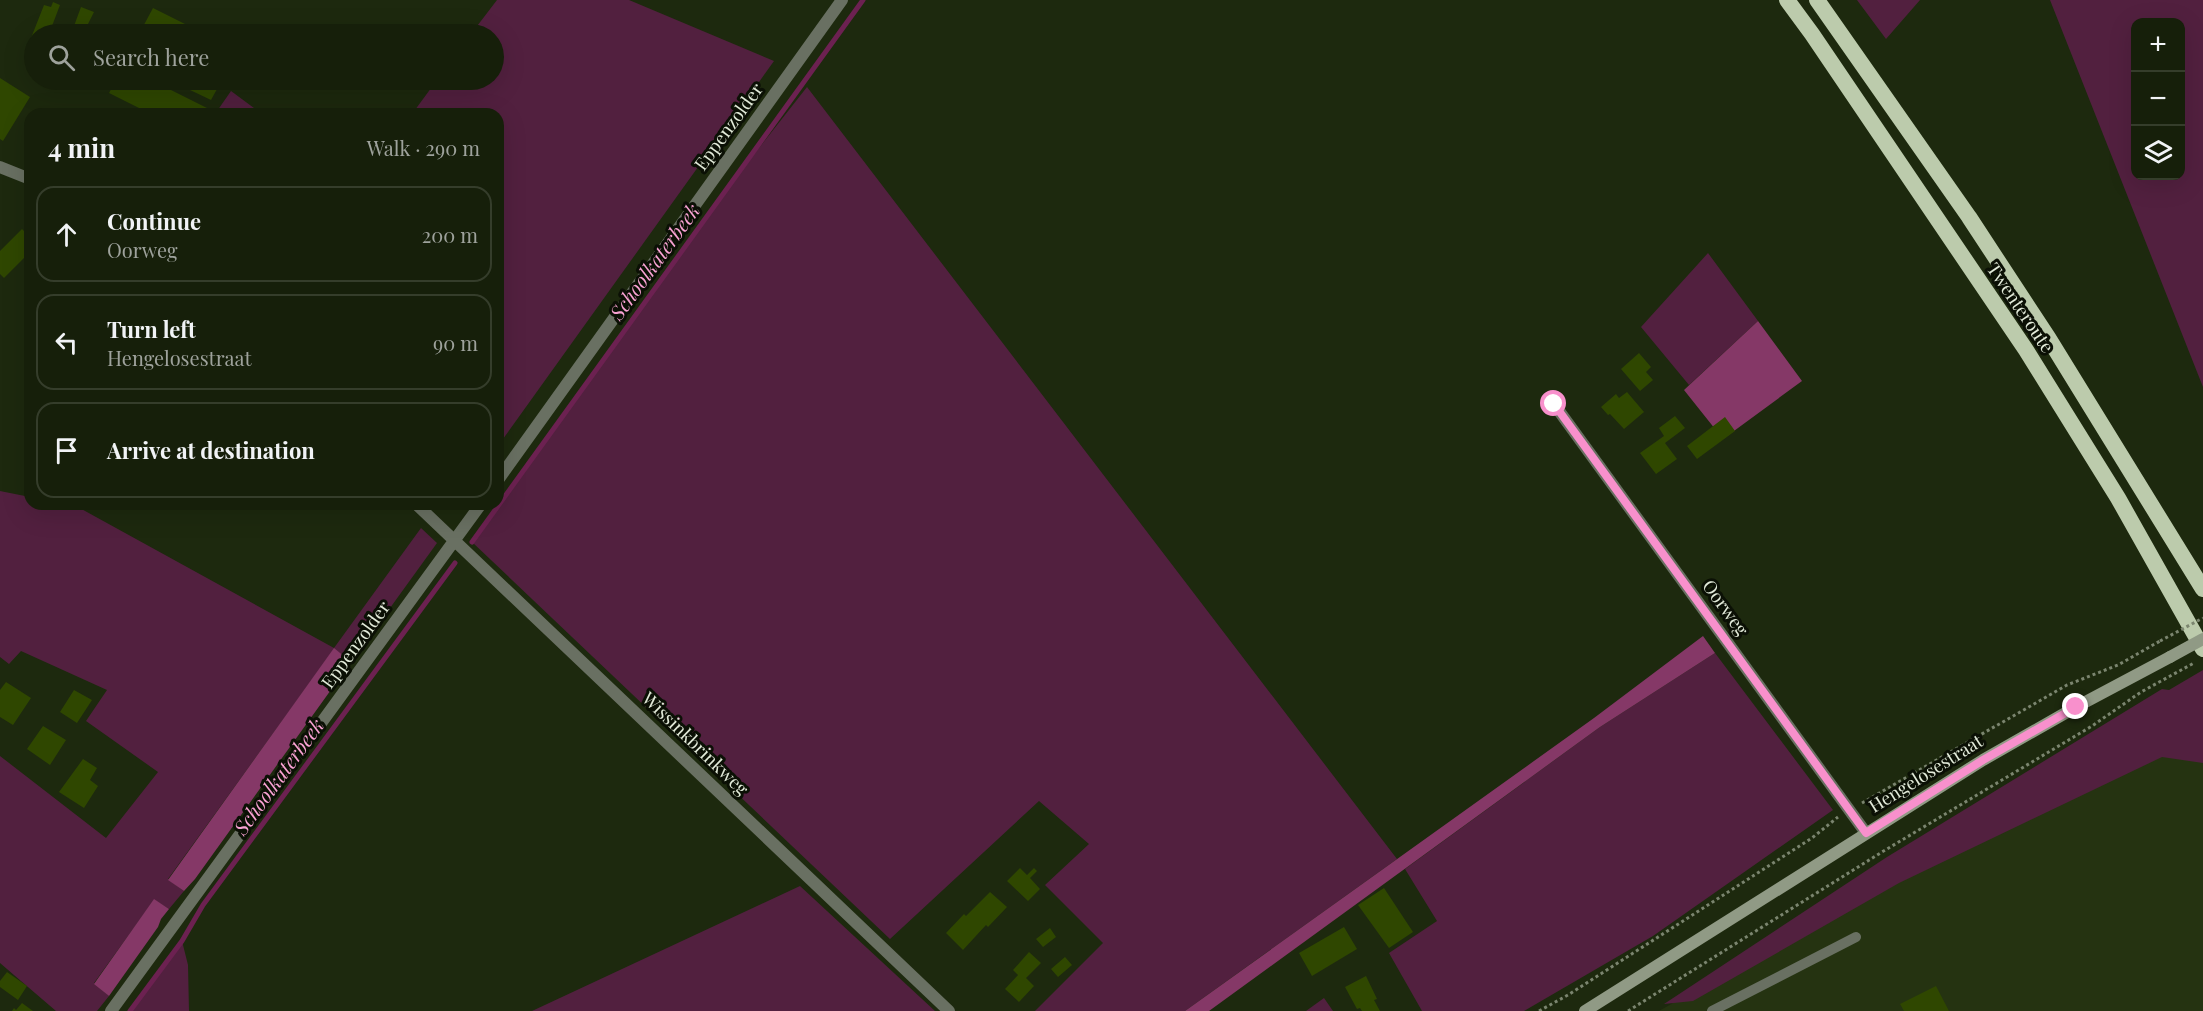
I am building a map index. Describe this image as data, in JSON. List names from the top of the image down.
{
  "streets": {
    "highway": ["Twenteroute"],
    "main road": ["Hengelosestraat"],
    "street": ["Eppenzolder", "Oorweg", "Wissinkbrinkweg"]
  },
  "crossings": [
    ["Eppenzolder", "Wissinkbrinkweg"],
    ["Oorweg", "Hengelosestraat"]
  ],
  "water": ["Schoolkaterbeek"],
  "page": {
    "map_buttons": ["+", "−"],
    "search": "Search here",
    "heading": ["4 min", "Walk · 290 m"],
    "list": [
      ["Continue", "Oorweg", "200 m"],
      ["Turn left", "Hengelosestraat", "90 m"],
      "Arrive at destination"
    ]
  }
}
